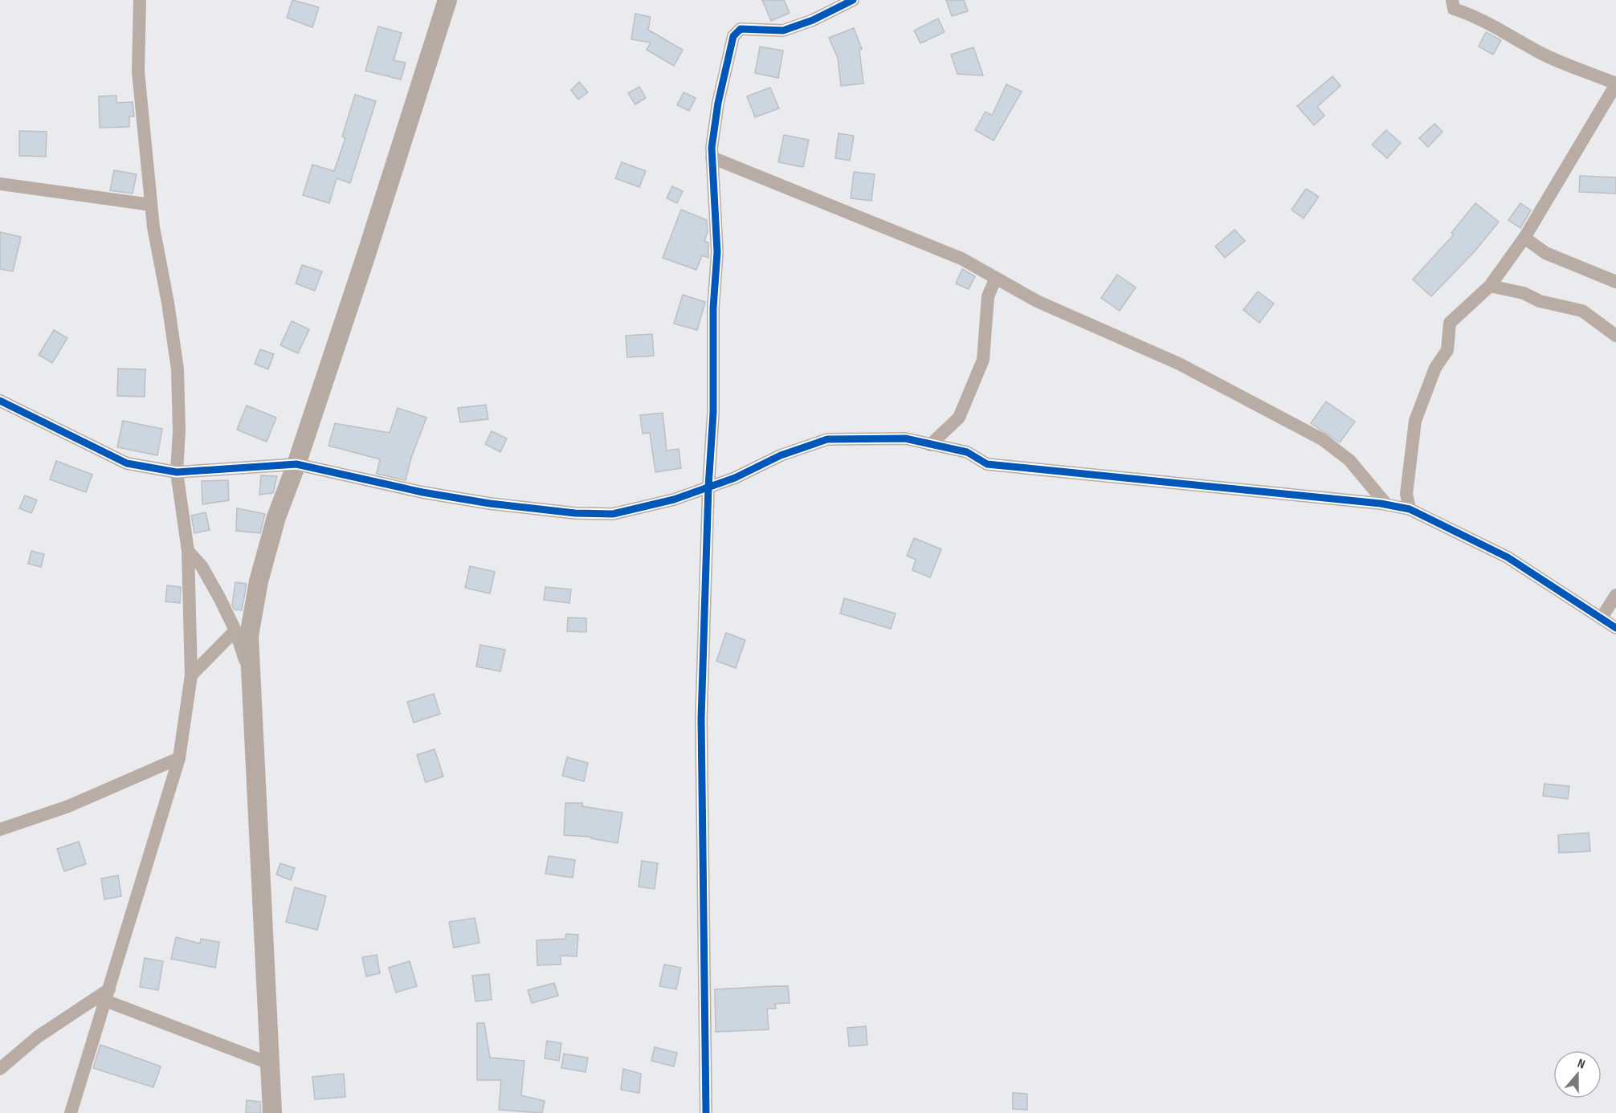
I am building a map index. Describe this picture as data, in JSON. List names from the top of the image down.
{
  "north": "top"
}
